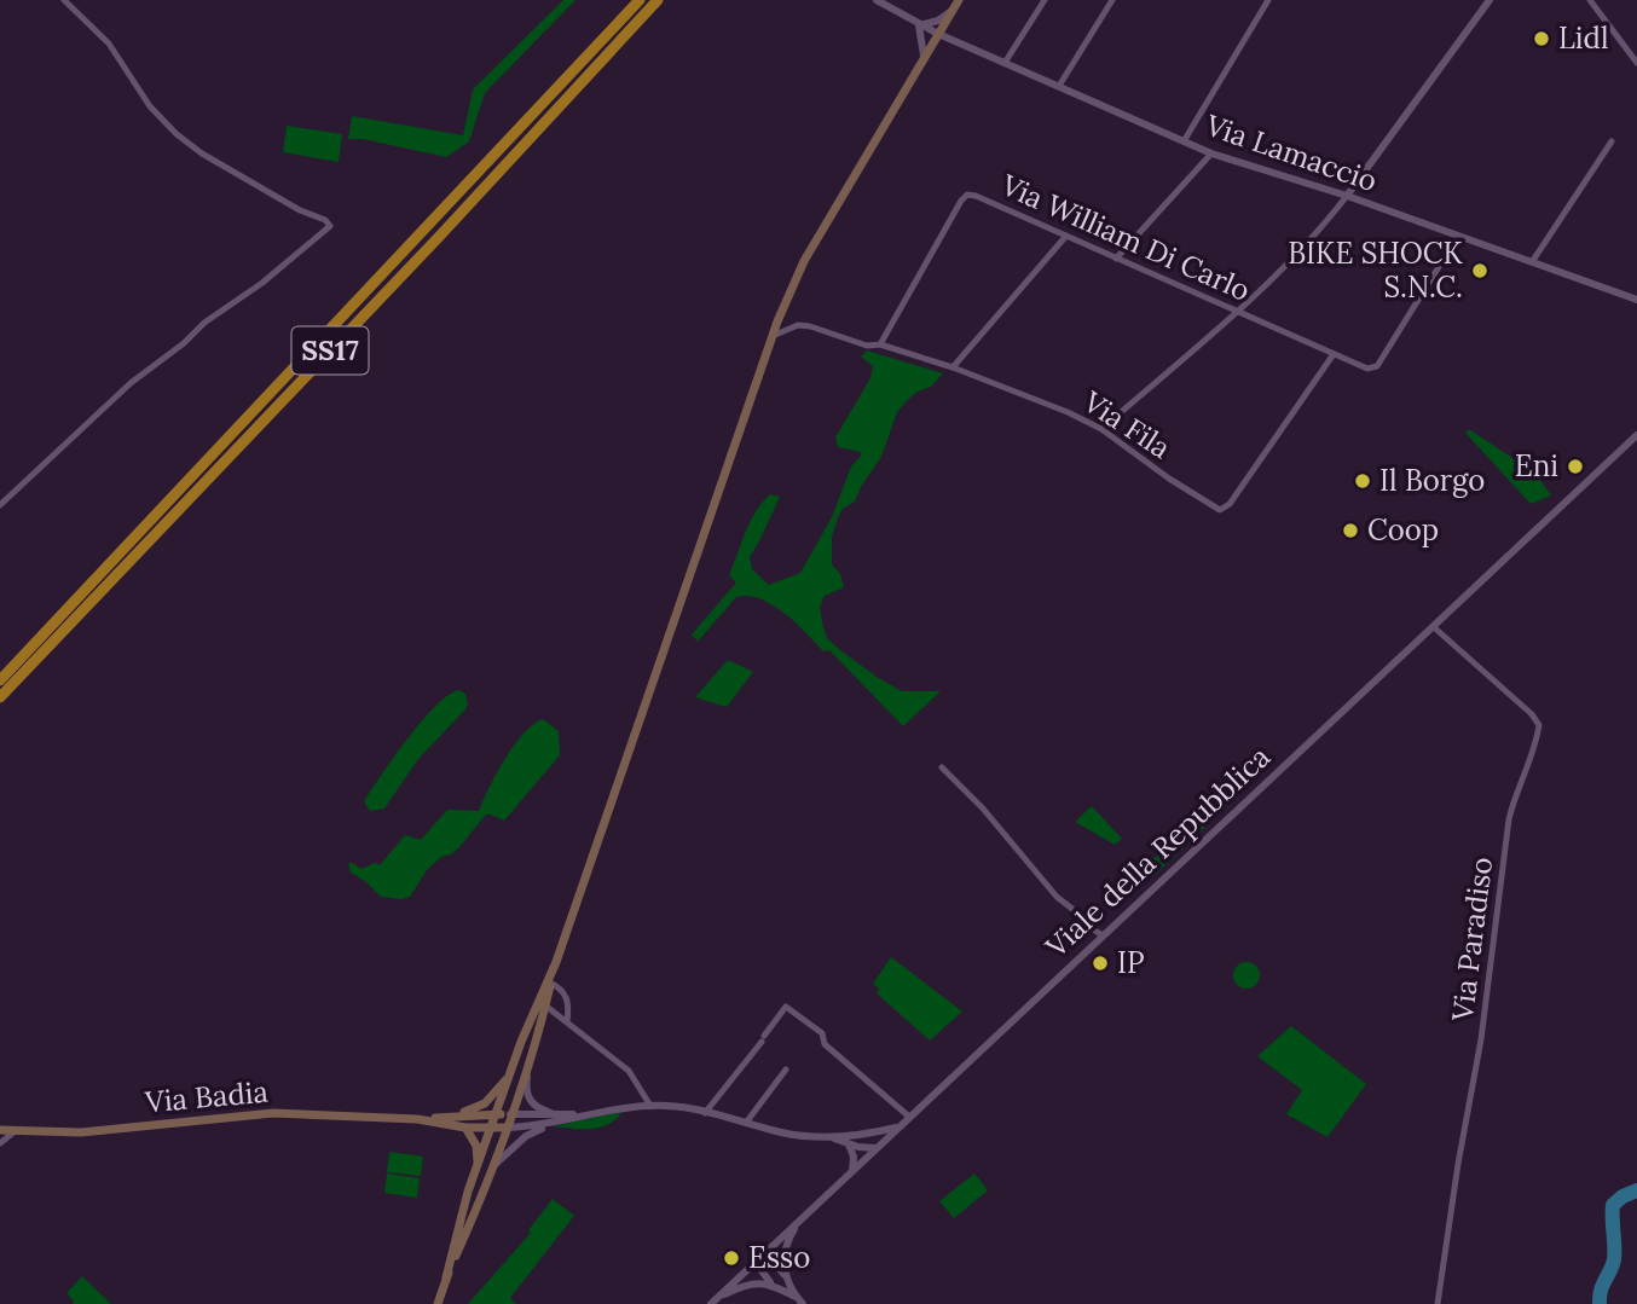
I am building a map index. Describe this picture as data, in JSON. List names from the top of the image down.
{
  "streets": {
    "highway": ["SS17"],
    "main road": ["Via Badia"],
    "street": [
      "Via Lamaccio",
      "Via William Di Carlo",
      "Via Fila",
      "Viale della Repubblica",
      "Via Paradiso"
    ]
  },
  "crossings": [
    ["Via Lamaccio", "Via William Di Carlo"],
    ["Via William Di Carlo", "Via Fila"],
    ["Viale della Repubblica", "Via Paradiso"]
  ],
  "places": [
    "Lidl",
    "BIKE SHOCK S.N.C.",
    "Eni",
    "Il Borgo",
    "Coop",
    "IP",
    "Esso"
  ]
}
